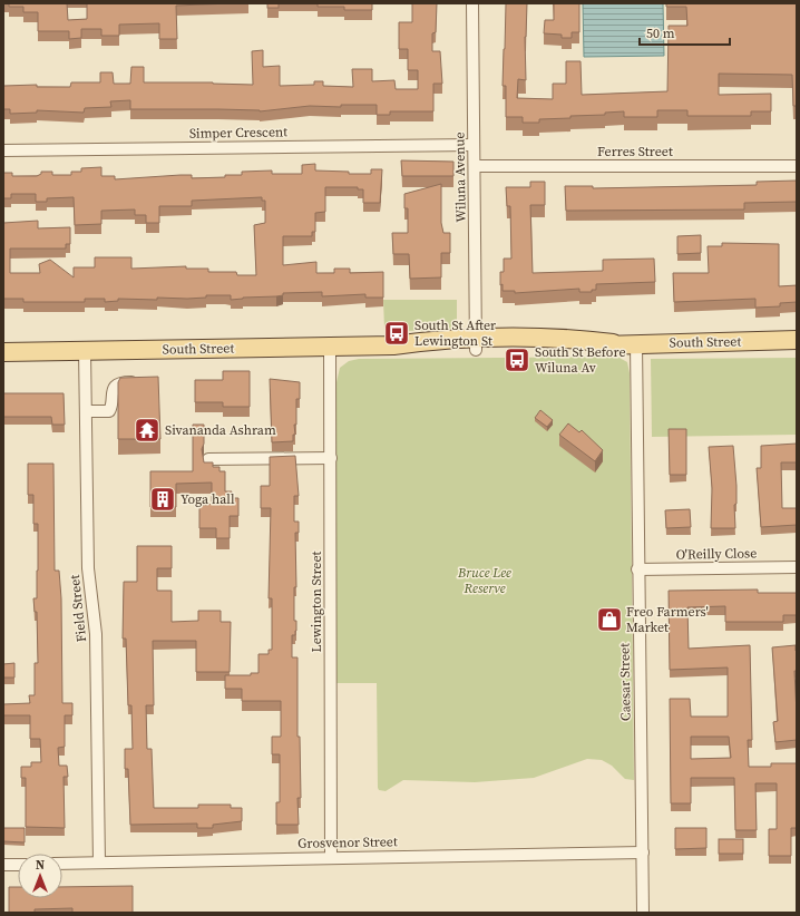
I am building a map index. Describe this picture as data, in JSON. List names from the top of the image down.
{
  "streets": {
    "main road": ["South Street"],
    "street": [
      "Simper Crescent",
      "Ferres Street",
      "Wiluna Avenue",
      "O'Reilly Close",
      "Lewington Street",
      "Field Street",
      "Caesar Street",
      "Grosvenor Street"
    ]
  },
  "crossings": [
    ["Simper Crescent", "Wiluna Avenue"],
    ["Ferres Street", "Wiluna Avenue"],
    ["Wiluna Avenue", "South Street"],
    ["South Street", "Lewington Street"],
    ["South Street", "Field Street"],
    ["South Street", "Caesar Street"],
    ["O'Reilly Close", "Caesar Street"],
    ["Lewington Street", "Grosvenor Street"],
    ["Field Street", "Grosvenor Street"],
    ["Caesar Street", "Grosvenor Street"]
  ],
  "parks": ["Bruce Lee Reserve"],
  "places": {
    "bus stop": ["South St After Lewington St", "South St Before Wiluna Av"],
    "temple": ["Sivananda Ashram"],
    "building": ["Yoga hall"],
    "shop": ["Freo Farmers' Market"]
  },
  "scale_bar": "50 m",
  "north": "top"
}
